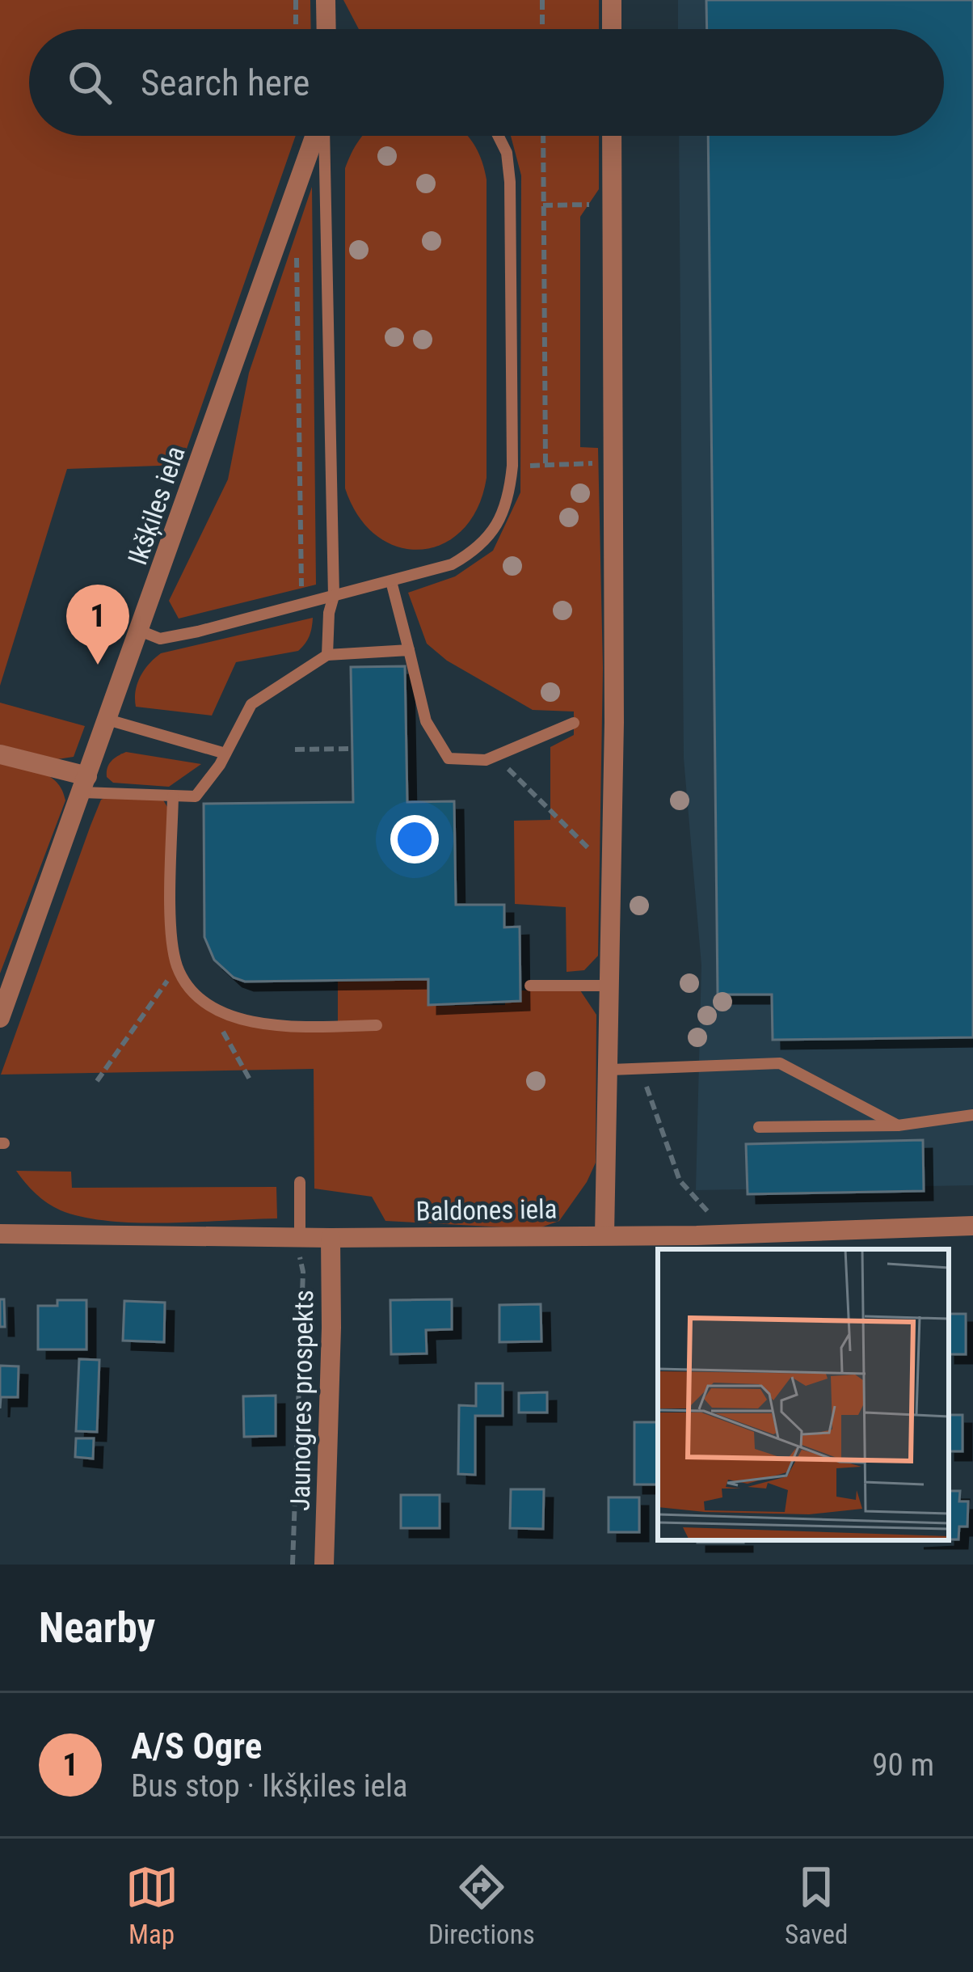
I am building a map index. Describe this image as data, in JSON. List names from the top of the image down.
{
  "streets": {
    "street": ["Ikšķiles iela", "Baldones iela", "Jaunogres prospekts"]
  },
  "crossings": [
    ["Baldones iela", "Jaunogres prospekts"]
  ],
  "page": {
    "search": "Search here",
    "pins": "1",
    "heading": "Nearby",
    "list": [
      {
        "mark": "1",
        "name": "A/S Ogre",
        "note": "Bus stop · Ikšķiles iela",
        "value": "90 m"
      }
    ],
    "nav": ["Map", "Directions", "Saved"]
  }
}
